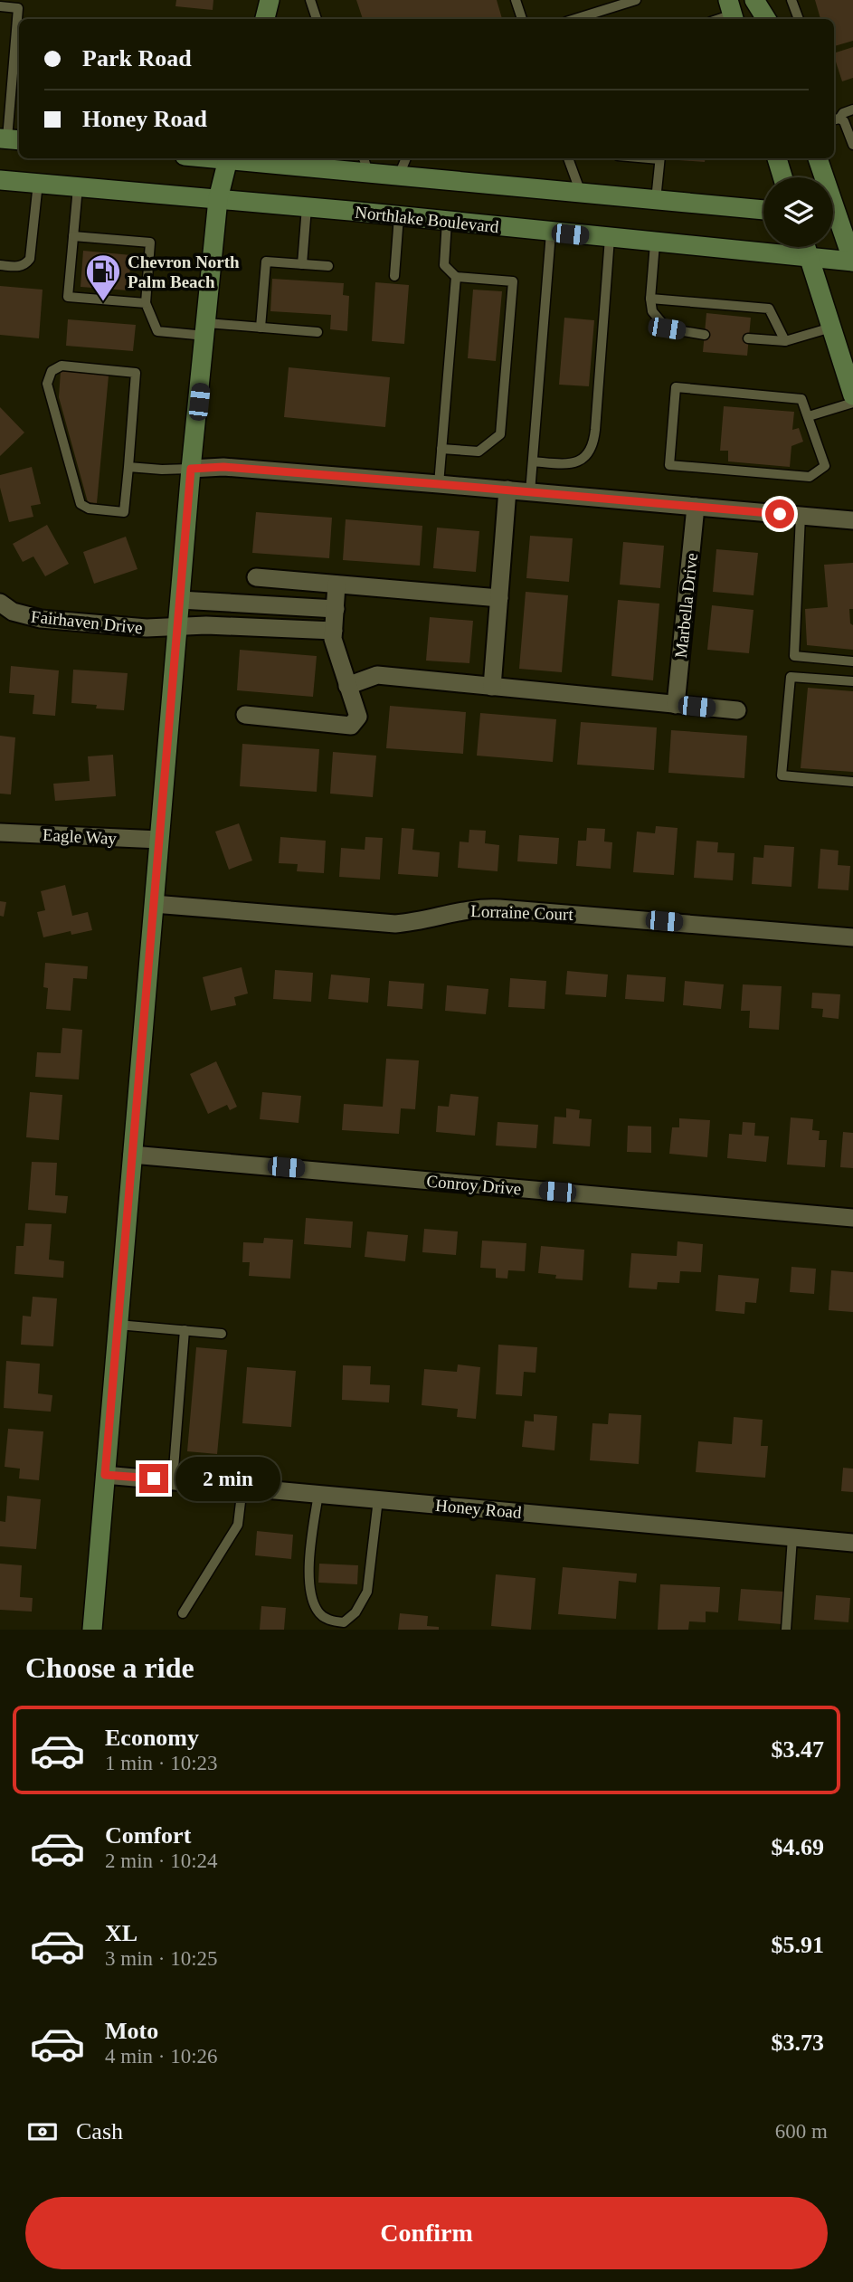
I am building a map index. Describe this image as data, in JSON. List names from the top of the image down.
{
  "streets": {
    "main road": ["Northlake Boulevard"],
    "street": [
      "Marbella Drive",
      "Fairhaven Drive",
      "Eagle Way",
      "Lorraine Court",
      "Conroy Drive",
      "Honey Road"
    ]
  },
  "places": {
    "fuel station": ["Chevron North Palm Beach"]
  },
  "page": {
    "banner": ["Park Road", "Honey Road"],
    "bubble": "2 min",
    "heading": "Choose a ride",
    "list": [
      {
        "name": "Economy",
        "note": "1 min · 10:23",
        "value": "$3.47"
      },
      {
        "name": "Comfort",
        "note": "2 min · 10:24",
        "value": "$4.69"
      },
      {
        "name": "XL",
        "note": "3 min · 10:25",
        "value": "$5.91"
      },
      {
        "name": "Moto",
        "note": "4 min · 10:26",
        "value": "$3.73"
      }
    ],
    "pay": ["Cash", "600 m"],
    "buttons": "Confirm"
  }
}
